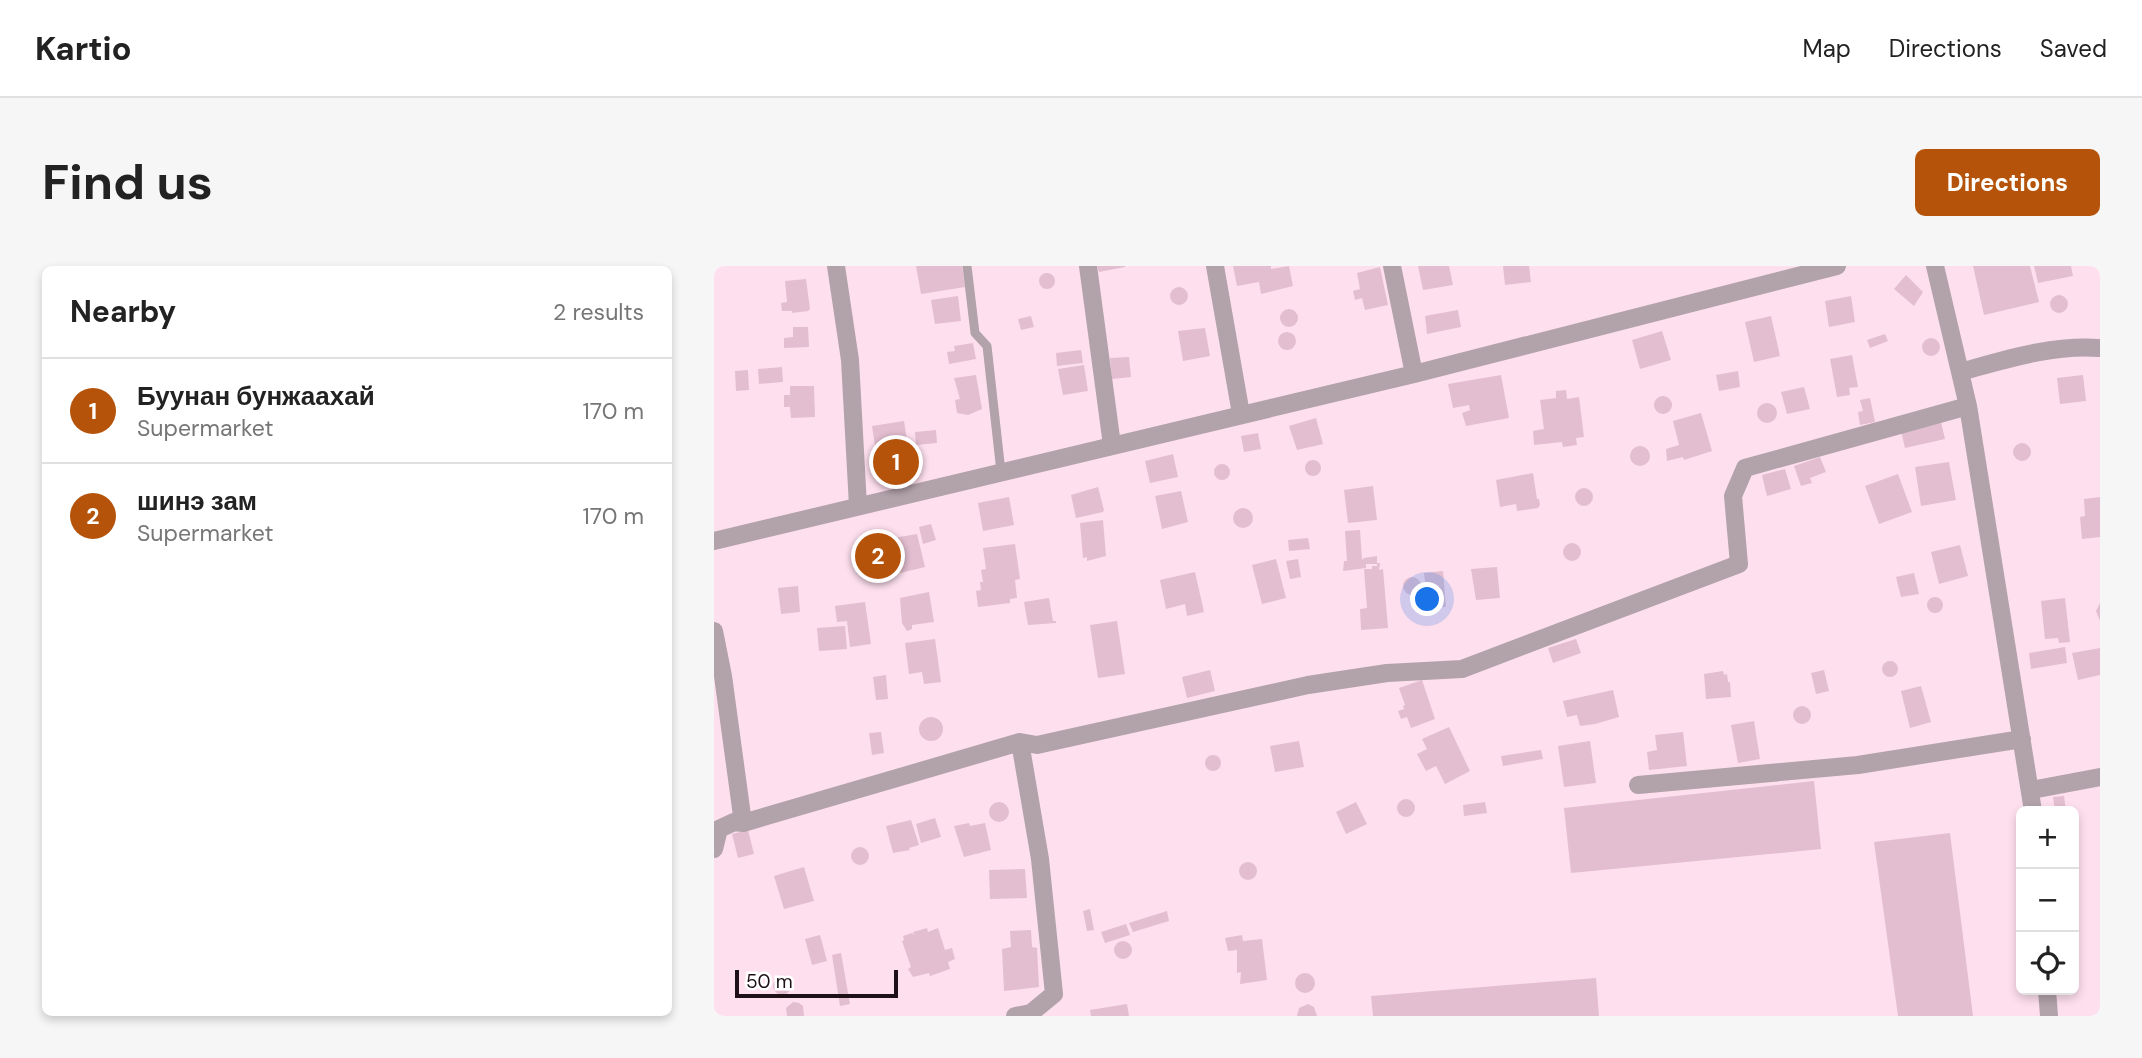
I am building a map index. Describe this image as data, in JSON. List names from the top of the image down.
{
  "scale_bar": "50 m",
  "page": {
    "header": "Kartio",
    "nav": ["Map", "Directions", "Saved"],
    "buttons": "Directions",
    "title": "Find us",
    "heading": ["Nearby", "2 results"],
    "list": [
      {
        "mark": "1",
        "name": "Буунан бунжаахай",
        "note": "Supermarket",
        "value": "170 m"
      },
      {
        "mark": "2",
        "name": "шинэ зам",
        "note": "Supermarket",
        "value": "170 m"
      }
    ],
    "pins": ["1", "2"],
    "map_buttons": ["+", "−"],
    "scale": "50 m"
  }
}
